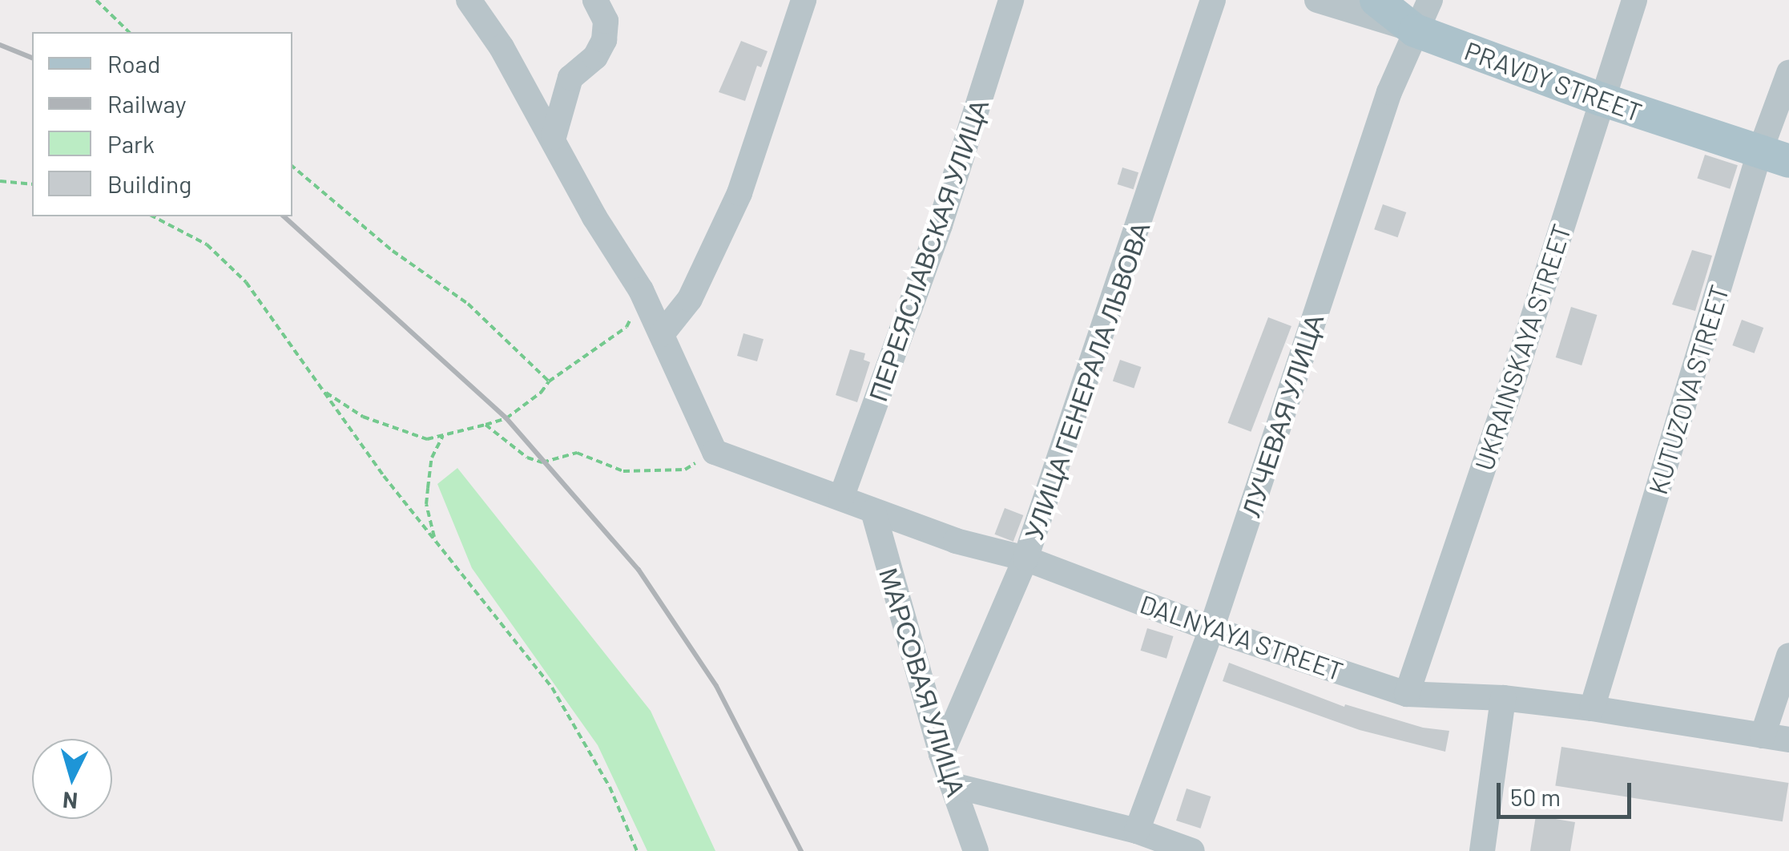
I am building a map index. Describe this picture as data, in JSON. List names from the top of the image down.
{
  "streets": {
    "main road": ["PRAVDY STREET"],
    "street": [
      "ПЕРЕЯСЛАВСКАЯ УЛИЦА",
      "UKRAINSKAYA STREET",
      "УЛИЦА ГЕНЕРАЛА ЛЬВОВА",
      "KUTUZOVA STREET",
      "ЛУЧЕВАЯ УЛИЦА",
      "DALNYAYA STREET",
      "МАРСОВАЯ УЛИЦА"
    ]
  },
  "crossings": [
    ["PRAVDY STREET", "UKRAINSKAYA STREET"],
    ["PRAVDY STREET", "KUTUZOVA STREET"],
    ["PRAVDY STREET", "ЛУЧЕВАЯ УЛИЦА"],
    ["ПЕРЕЯСЛАВСКАЯ УЛИЦА", "DALNYAYA STREET"],
    ["UKRAINSKAYA STREET", "DALNYAYA STREET"],
    ["УЛИЦА ГЕНЕРАЛА ЛЬВОВА", "DALNYAYA STREET"],
    ["УЛИЦА ГЕНЕРАЛА ЛЬВОВА", "МАРСОВАЯ УЛИЦА"],
    ["KUTUZOVA STREET", "DALNYAYA STREET"],
    ["ЛУЧЕВАЯ УЛИЦА", "DALNYAYA STREET"],
    ["DALNYAYA STREET", "МАРСОВАЯ УЛИЦА"]
  ],
  "legend": [
    "Road",
    "Railway",
    "Park",
    "Building"
  ],
  "scale_bar": "50 m",
  "north": "bottom"
}
